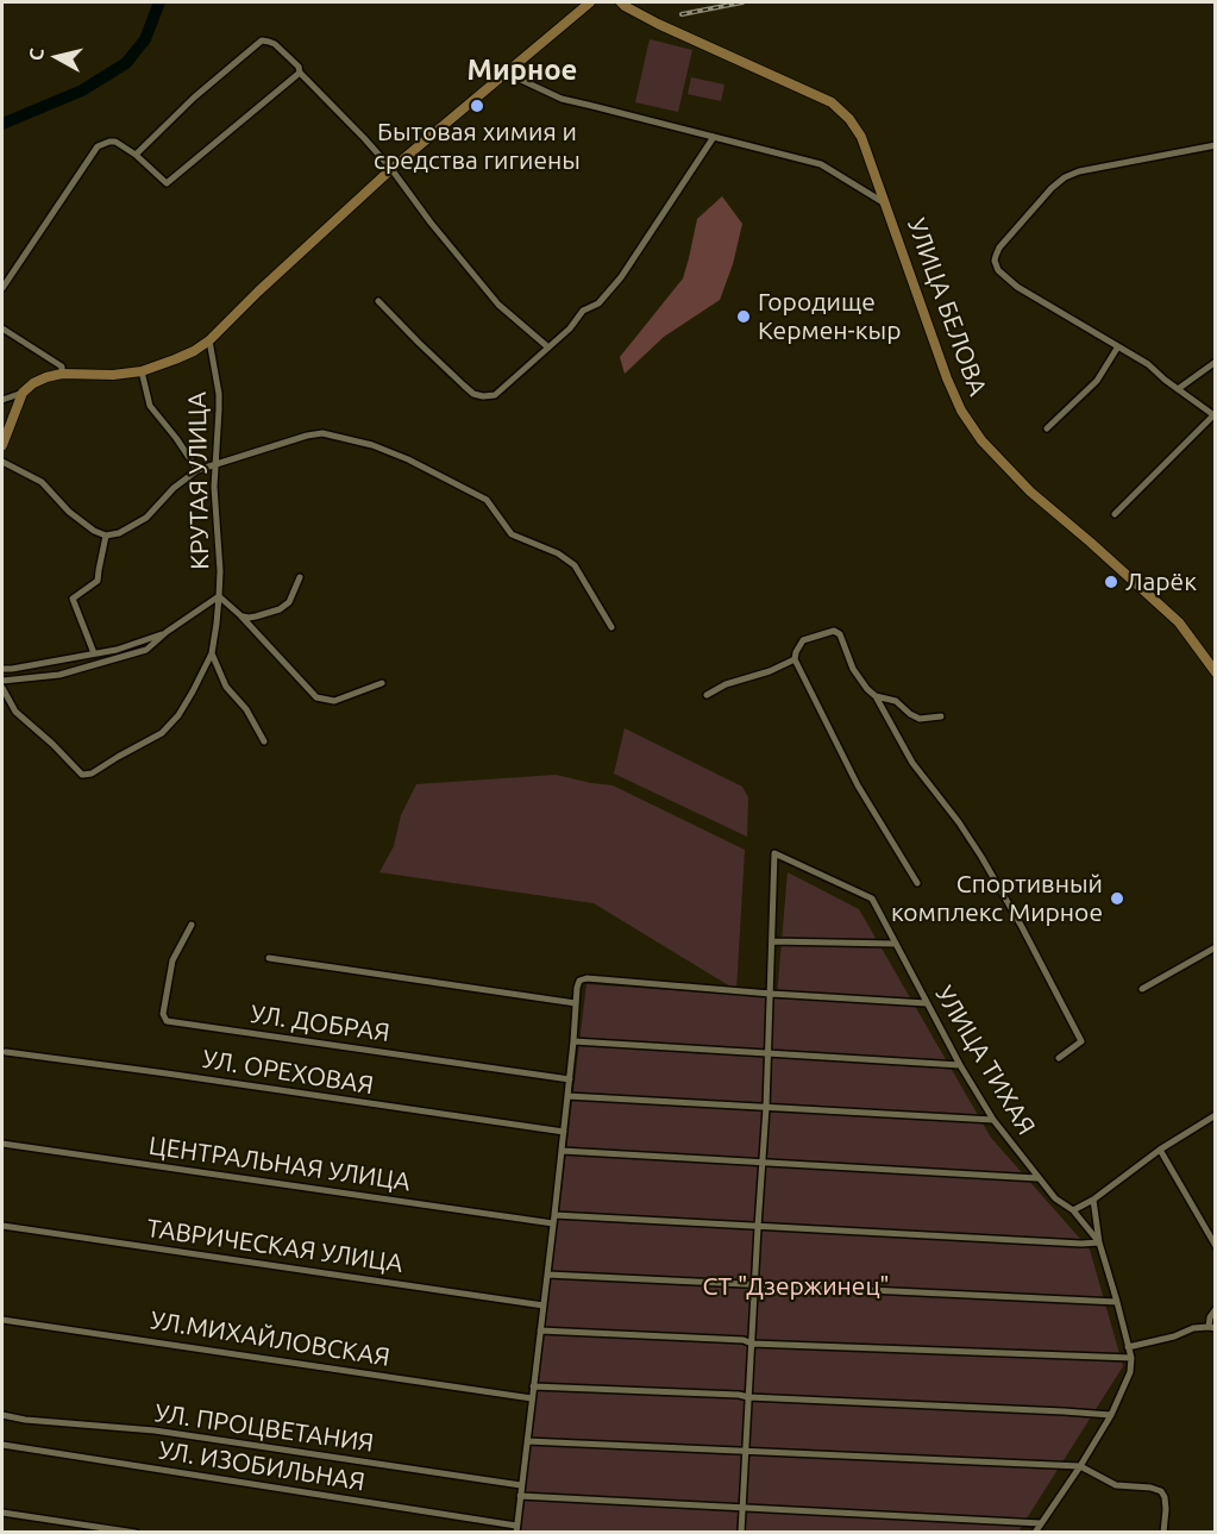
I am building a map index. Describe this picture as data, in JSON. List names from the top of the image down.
{
  "streets": {
    "main road": ["УЛИЦА БЕЛОВА"],
    "street": [
      "КРУТАЯ УЛИЦА",
      "УЛ. ДОБРАЯ",
      "УЛИЦА ТИХАЯ",
      "УЛ. ОРЕХОВАЯ",
      "ЦЕНТРАЛЬНАЯ УЛИЦА",
      "ТАВРИЧЕСКАЯ УЛИЦА",
      "УЛ.МИХАЙЛОВСКАЯ",
      "УЛ. ПРОЦВЕТАНИЯ",
      "УЛ. ИЗОБИЛЬНАЯ"
    ]
  },
  "districts": ["Мирное"],
  "parks": ["СТ \"Дзержинец\""],
  "places": [
    "Бытовая химия и средства гигиены",
    "Городище Кермен-кыр",
    "Ларёк",
    "Спортивный комплекс Мирное"
  ],
  "north": "left"
}
